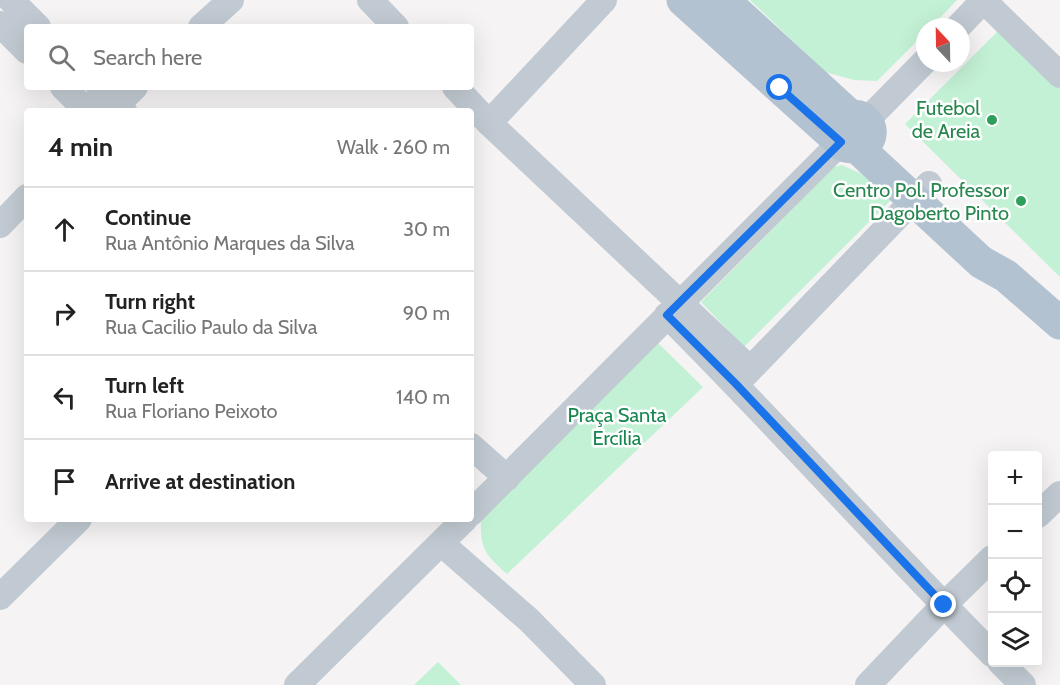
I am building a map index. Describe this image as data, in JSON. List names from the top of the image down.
{
  "parks": ["Praça Santa Ercília"],
  "places": ["Futebol de Areia", "Centro Pol. Professor Dagoberto Pinto"],
  "north": "top",
  "page": {
    "search": "Search here",
    "heading": ["4 min", "Walk · 260 m"],
    "list": [
      ["Continue", "Rua Antônio Marques da Silva", "30 m"],
      ["Turn right", "Rua Cacilio Paulo da Silva", "90 m"],
      ["Turn left", "Rua Floriano Peixoto", "140 m"],
      "Arrive at destination"
    ],
    "map_buttons": ["+", "−"]
  }
}
